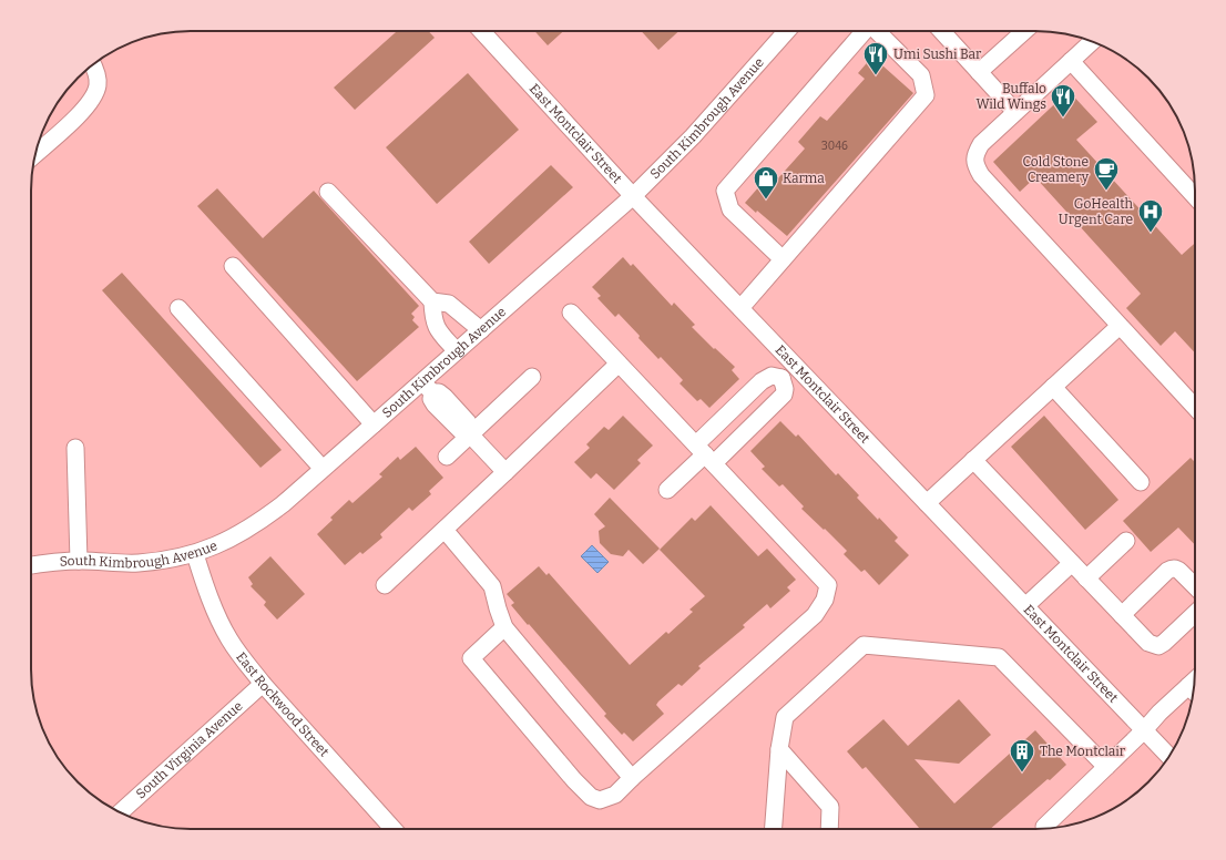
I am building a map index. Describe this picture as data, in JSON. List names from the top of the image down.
{
  "streets": {
    "street": [
      "South Kimbrough Avenue",
      "East Montclair Street",
      "East Rockwood Street",
      "South Virginia Avenue"
    ]
  },
  "crossings": [
    ["South Kimbrough Avenue", "East Montclair Street"],
    ["South Kimbrough Avenue", "East Rockwood Street"],
    ["East Rockwood Street", "South Virginia Avenue"]
  ],
  "places": {
    "restaurant": ["Umi Sushi Bar", "Buffalo Wild Wings"],
    "cafe": ["Cold Stone Creamery"],
    "shop": ["Karma"],
    "hospital": ["GoHealth Urgent Care"],
    "building": ["The Montclair"]
  },
  "house_numbers": ["3046"]
}
